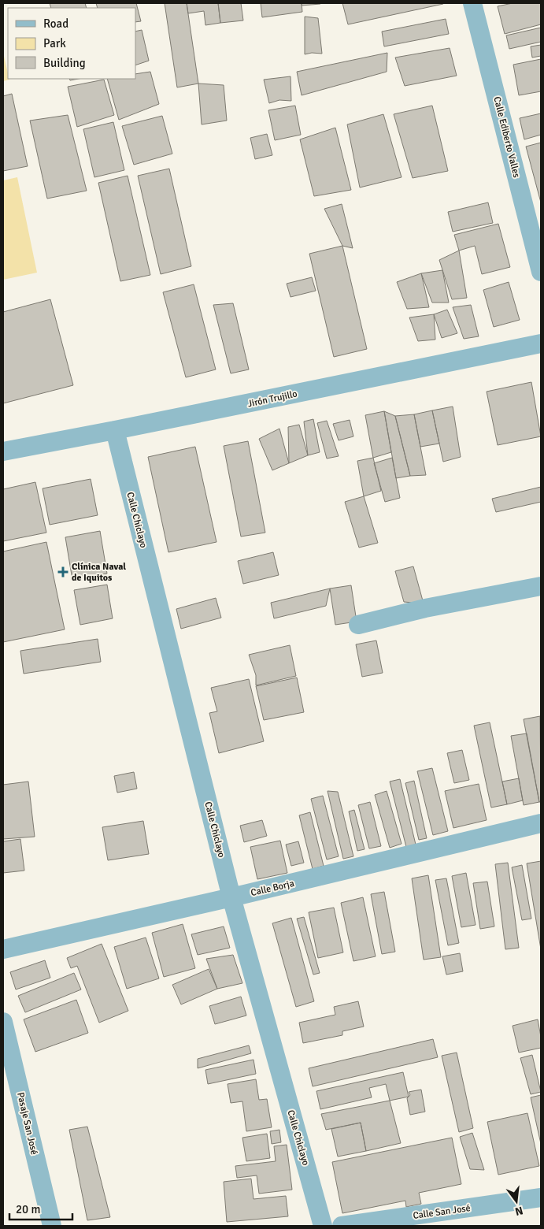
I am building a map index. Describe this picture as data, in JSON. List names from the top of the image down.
{
  "streets": {
    "street": [
      "Calle Ediberto Valles",
      "Jirón Trujillo",
      "Calle Chiclayo",
      "Calle Borja",
      "Pasaje San José",
      "Calle San José"
    ]
  },
  "crossings": [
    ["Jirón Trujillo", "Calle Chiclayo"],
    ["Calle Chiclayo", "Calle Borja"]
  ],
  "places": {
    "health": ["Clínica Naval de Iquitos"]
  },
  "legend": ["Road", "Park", "Building"],
  "scale_bar": "20 m",
  "north": "bottom"
}
